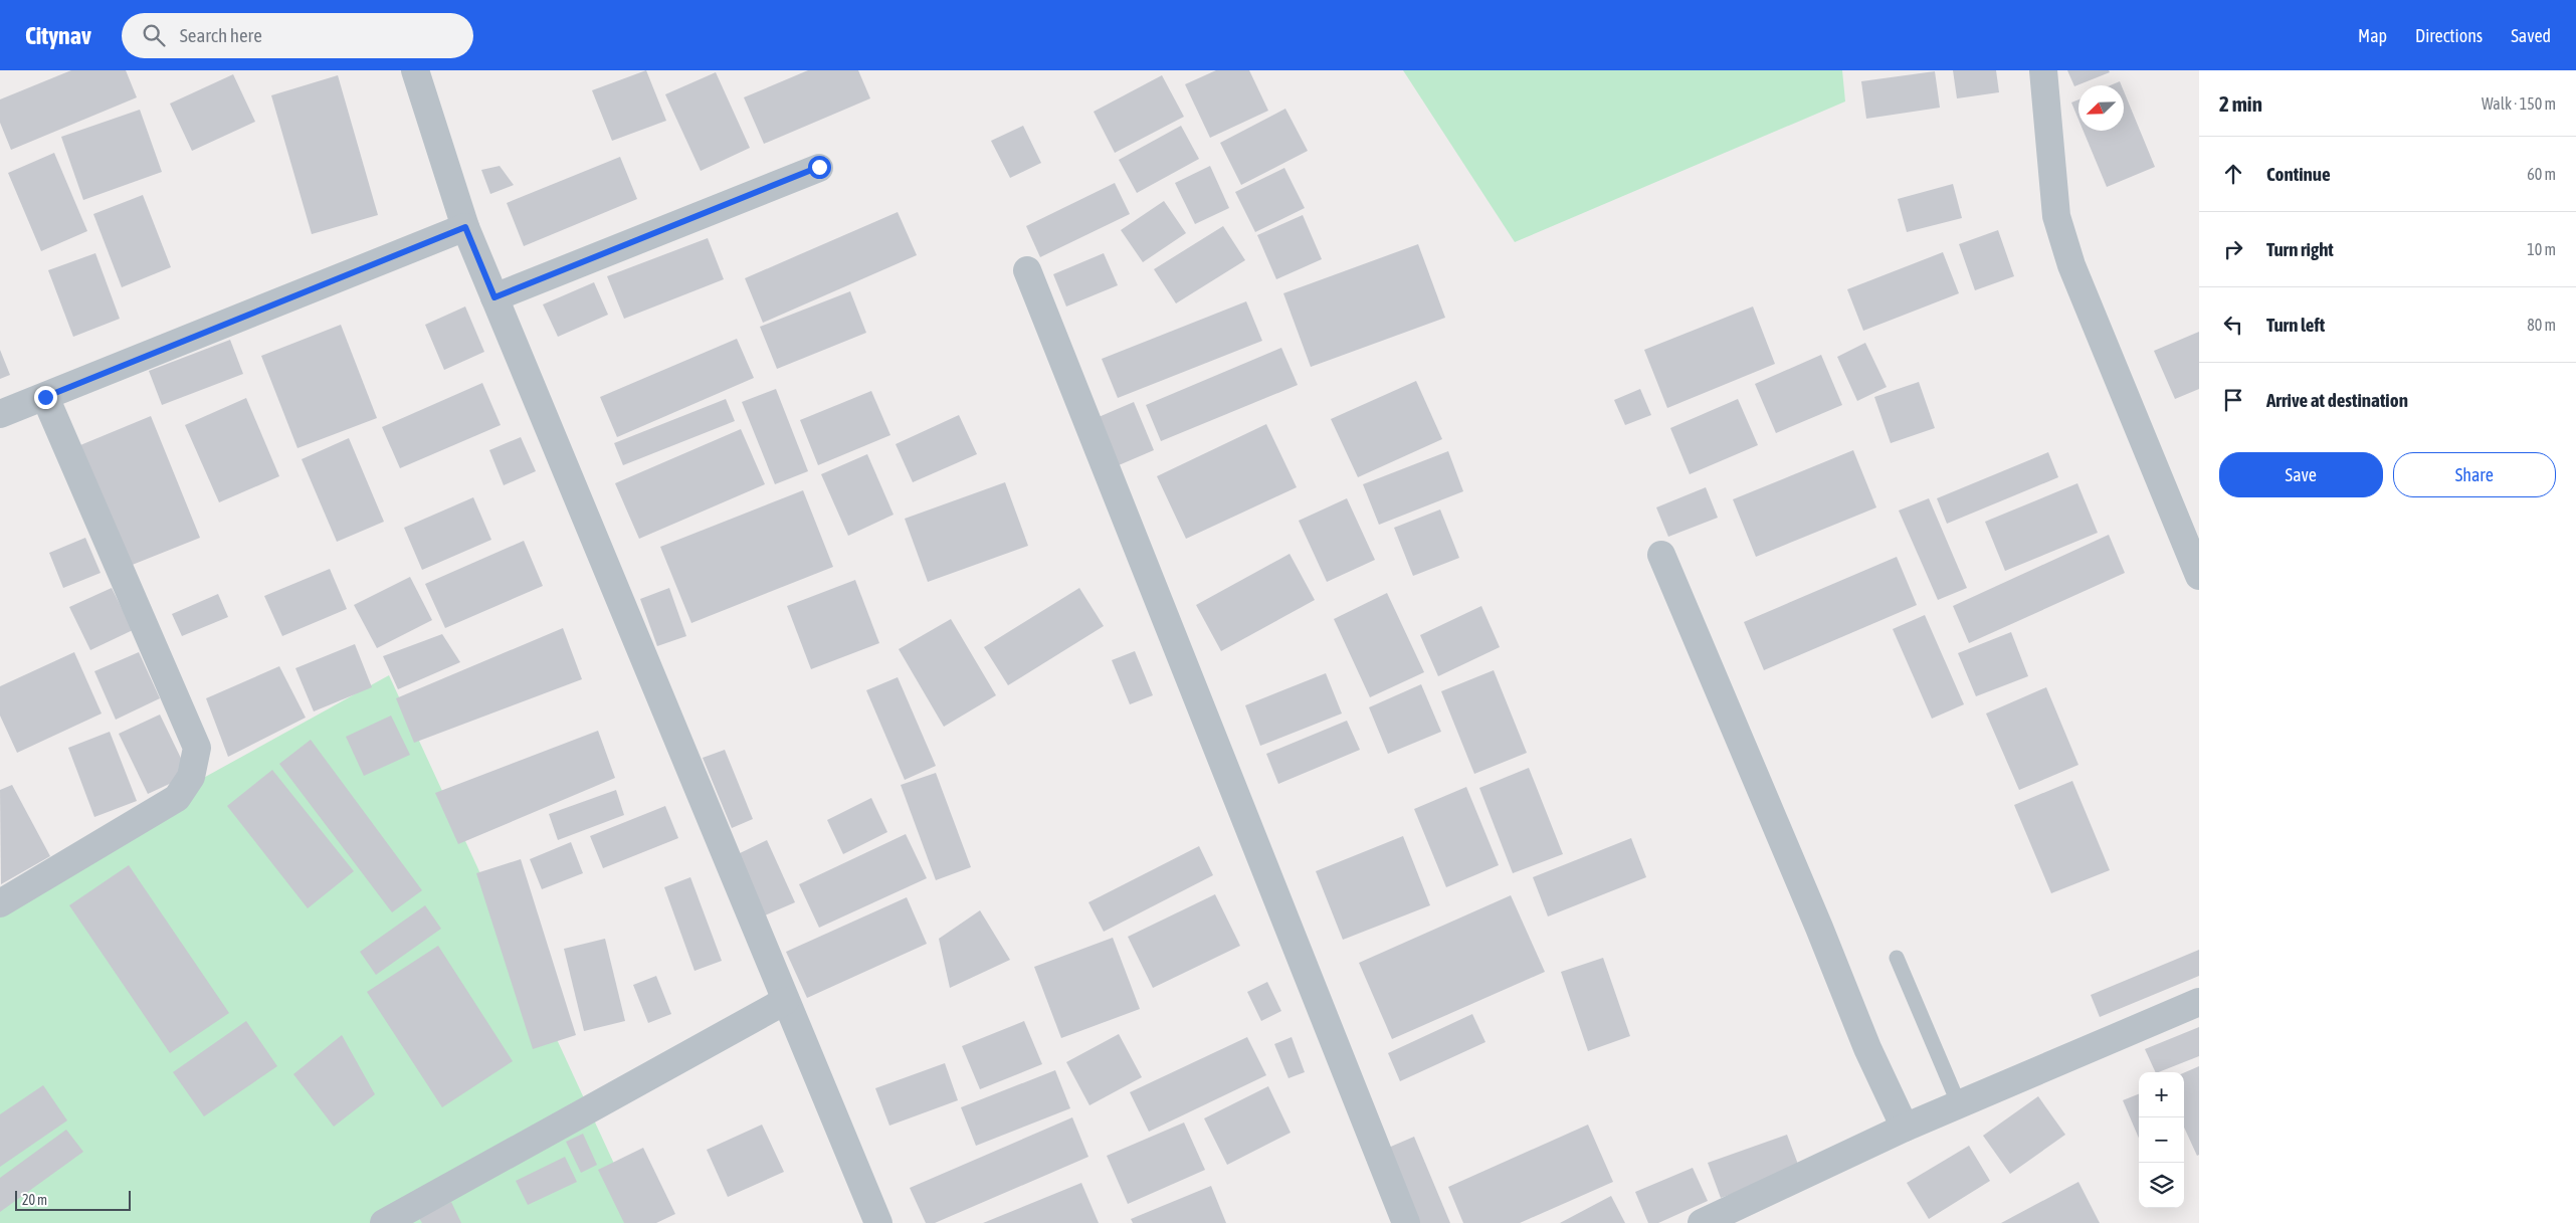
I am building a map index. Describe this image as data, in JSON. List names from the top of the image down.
{
  "scale_bar": "20 m",
  "north": "bottom left",
  "page": {
    "header": "Citynav",
    "search": "Search here",
    "nav": ["Map", "Directions", "Saved"],
    "heading": ["2 min", "Walk · 150 m"],
    "list": [
      ["Continue", "60 m"],
      ["Turn right", "10 m"],
      ["Turn left", "80 m"],
      "Arrive at destination"
    ],
    "buttons": ["Save", "Share"],
    "map_buttons": ["+", "−"],
    "scale": "20 m"
  }
}
